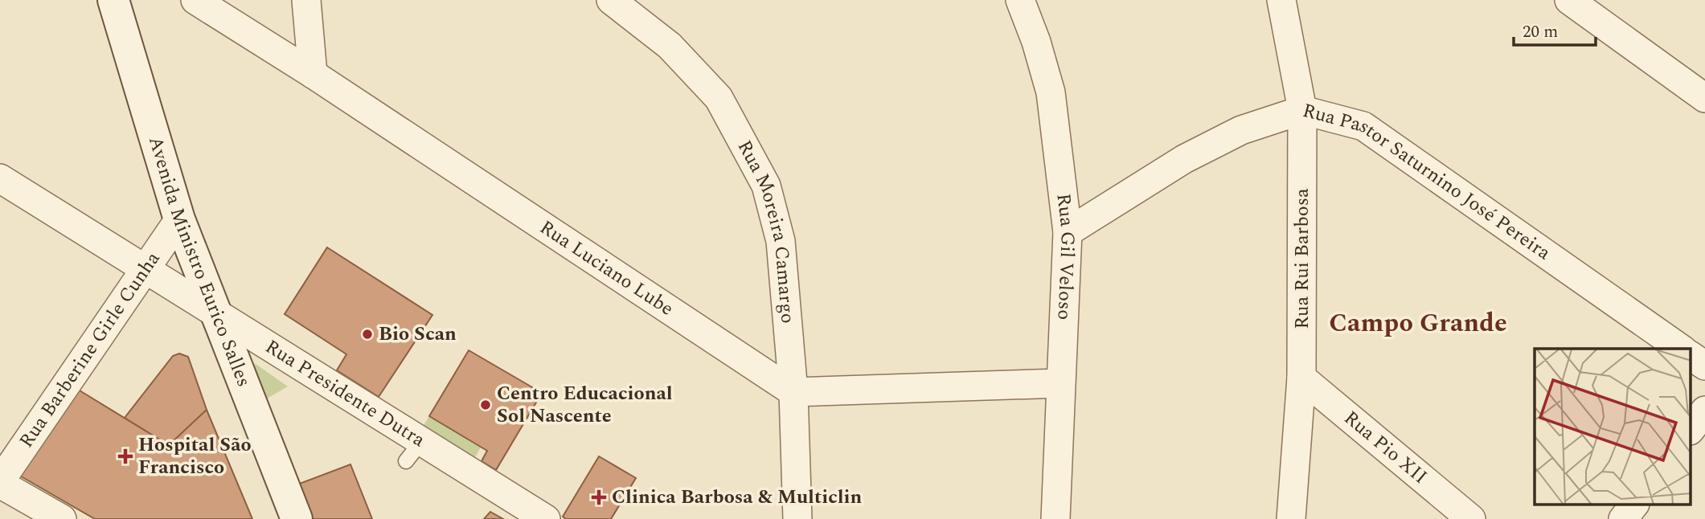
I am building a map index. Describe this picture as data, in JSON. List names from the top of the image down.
{
  "streets": {
    "main road": ["Avenida Ministro Eurico Salles"],
    "street": [
      "Rua Pastor Saturnino José Pereira",
      "Rua Moreira Camargo",
      "Rua Gil Veloso",
      "Rua Rui Barbosa",
      "Rua Luciano Lube",
      "Rua Barberine Girle Cunha",
      "Rua Presidente Dutra",
      "Rua Pio XII"
    ]
  },
  "crossings": [
    ["Rua Pastor Saturnino José Pereira", "Rua Gil Veloso"],
    ["Rua Pastor Saturnino José Pereira", "Rua Rui Barbosa"],
    ["Rua Moreira Camargo", "Rua Luciano Lube"],
    ["Rua Rui Barbosa", "Rua Pio XII"],
    ["Avenida Ministro Eurico Salles", "Rua Barberine Girle Cunha"],
    ["Avenida Ministro Eurico Salles", "Rua Presidente Dutra"],
    ["Rua Barberine Girle Cunha", "Rua Presidente Dutra"]
  ],
  "districts": ["Campo Grande"],
  "places": {
    "other": ["Bio Scan", "Centro Educacional Sol Nascente"],
    "health": ["Hospital São Francisco", "Clinica Barbosa & Multiclin"]
  },
  "scale_bar": "20 m"
}
